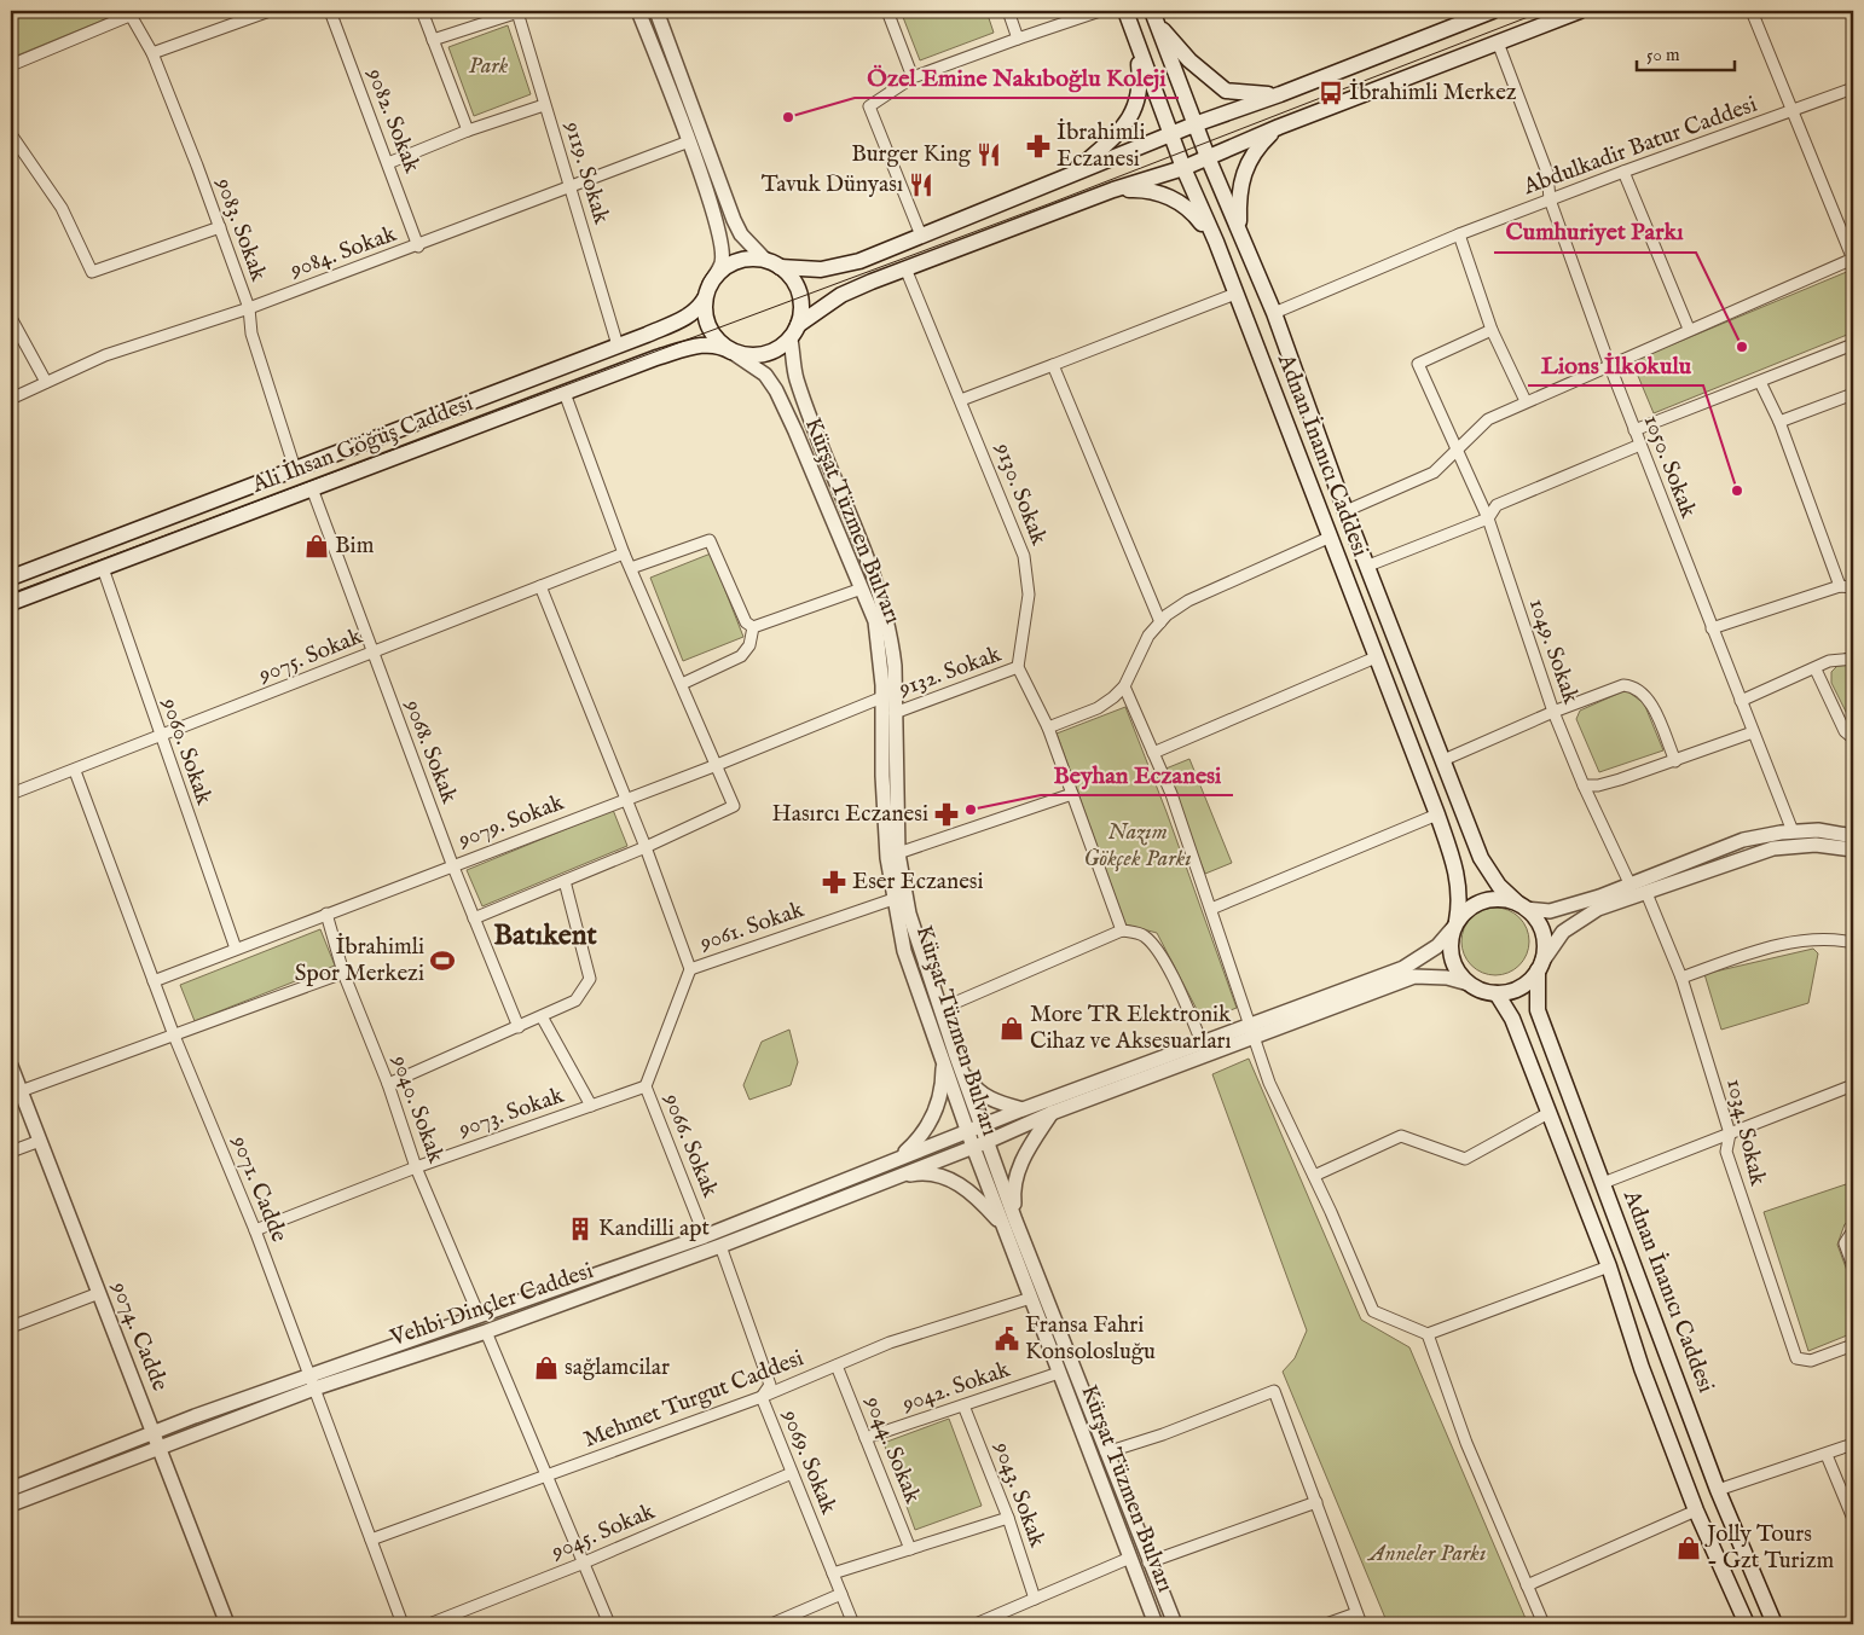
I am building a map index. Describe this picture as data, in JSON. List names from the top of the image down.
{
  "streets": {
    "main road": ["Ali İhsan Göğüş Caddesi", "Adnan İnanıcı Caddesi"],
    "street": [
      "9082. Sokak",
      "Abdulkadir Batur Caddesi",
      "9119. Sokak",
      "9083. Sokak",
      "9084. Sokak",
      "1050. Sokak",
      "9130. Sokak",
      "Kürşat Tüzmen Bulvarı",
      "1049. Sokak",
      "9075. Sokak",
      "9132. Sokak",
      "9060. Sokak",
      "9068. Sokak",
      "9079. Sokak",
      "9061. Sokak",
      "9040. Sokak",
      "9073. Sokak",
      "1034. Sokak",
      "9066. Sokak",
      "9071. Cadde",
      "Vehbi Dinçler Caddesi",
      "9074. Cadde",
      "9042. Sokak",
      "Mehmet Turgut Caddesi",
      "9044. Sokak",
      "9069. Sokak",
      "9043. Sokak",
      "9045. Sokak"
    ]
  },
  "crossings": [
    ["9082. Sokak", "9084. Sokak"],
    ["Abdulkadir Batur Caddesi", "Adnan İnanıcı Caddesi"],
    ["Abdulkadir Batur Caddesi", "1050. Sokak"],
    ["9119. Sokak", "9084. Sokak"],
    ["9119. Sokak", "Ali İhsan Göğüş Caddesi"],
    ["9083. Sokak", "9084. Sokak"],
    ["9083. Sokak", "Ali İhsan Göğüş Caddesi"],
    ["Ali İhsan Göğüş Caddesi", "Kürşat Tüzmen Bulvarı"],
    ["Ali İhsan Göğüş Caddesi", "9060. Sokak"],
    ["Ali İhsan Göğüş Caddesi", "9068. Sokak"],
    ["9130. Sokak", "9132. Sokak"],
    ["Kürşat Tüzmen Bulvarı", "9132. Sokak"],
    ["Kürşat Tüzmen Bulvarı", "9079. Sokak"],
    ["Kürşat Tüzmen Bulvarı", "9061. Sokak"],
    ["Kürşat Tüzmen Bulvarı", "Vehbi Dinçler Caddesi"],
    ["Kürşat Tüzmen Bulvarı", "9042. Sokak"],
    ["Kürşat Tüzmen Bulvarı", "Mehmet Turgut Caddesi"],
    ["9075. Sokak", "9060. Sokak"],
    ["9075. Sokak", "9068. Sokak"],
    ["9075. Sokak", "9071. Cadde"],
    ["9060. Sokak", "9079. Sokak"],
    ["9068. Sokak", "9079. Sokak"],
    ["9079. Sokak", "9040. Sokak"],
    ["9079. Sokak", "9071. Cadde"],
    ["9061. Sokak", "9066. Sokak"],
    ["9040. Sokak", "9073. Sokak"],
    ["9073. Sokak", "9066. Sokak"],
    ["9073. Sokak", "9071. Cadde"],
    ["9071. Cadde", "Vehbi Dinçler Caddesi"],
    ["9071. Cadde", "Mehmet Turgut Caddesi"],
    ["Vehbi Dinçler Caddesi", "9074. Cadde"],
    ["Vehbi Dinçler Caddesi", "9069. Sokak"],
    ["9042. Sokak", "9044. Sokak"],
    ["9042. Sokak", "9043. Sokak"],
    ["Mehmet Turgut Caddesi", "9044. Sokak"],
    ["Mehmet Turgut Caddesi", "9069. Sokak"],
    ["9069. Sokak", "9045. Sokak"]
  ],
  "districts": ["Batıkent"],
  "parks": ["Park", "Nazım Gökçek Parkı", "Anneler Parkı"],
  "places": {
    "bus stop": ["İbrahimli Merkez"],
    "other": [
      "Özel Emine Nakıboğlu Koleji",
      "Cumhuriyet Parkı",
      "Lions İlkokulu",
      "Beyhan Eczanesi"
    ],
    "pharmacy": ["İbrahimli Eczanesi", "Hasırcı Eczanesi", "Eser Eczanesi"],
    "restaurant": ["Burger King", "Tavuk Dünyası"],
    "shop": [
      "Bim",
      "More TR Elektronik Cihaz ve Aksesuarları",
      "sağlamcilar",
      "Jolly Tours - Gzt Turizm"
    ],
    "sports": ["İbrahimli Spor Merkezi"],
    "building": ["Kandilli apt"],
    "public building": ["Fransa Fahri Konsolosluğu"]
  },
  "scale_bar": "50 m"
}
